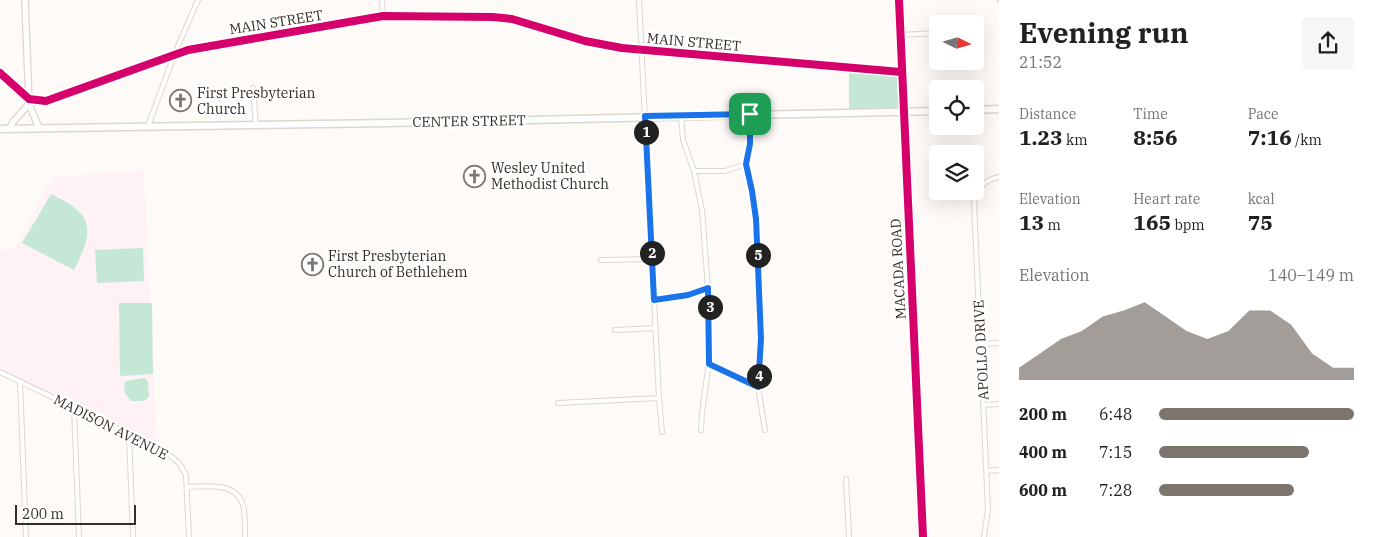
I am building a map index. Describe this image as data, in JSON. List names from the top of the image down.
{
  "streets": {
    "main road": ["CENTER STREET"],
    "street": [
      "MAIN STREET",
      "MACADA ROAD",
      "APOLLO DRIVE",
      "MADISON AVENUE"
    ]
  },
  "crossings": [
    ["MAIN STREET", "MACADA ROAD"],
    ["CENTER STREET", "MACADA ROAD"]
  ],
  "places": {
    "church": ["First Presbyterian Church", "Wesley United Methodist Church", "First Presbyterian Church of Bethlehem"]
  },
  "scale_bar": "200 m",
  "north": "right",
  "page": {
    "heading": ["Evening run", "21:52"],
    "stats": [
      ["Distance", "1.23 km"],
      ["Time", "8:56"],
      ["Pace", "7:16 /km"],
      ["Elevation", "13 m"],
      ["Heart rate", "165 bpm"],
      ["kcal", "75"]
    ],
    "pins": [
      "1",
      "2",
      "5",
      "3",
      "4"
    ],
    "chart": ["Elevation", "140–149 m"],
    "list": [
      {
        "name": "200 m",
        "note": "6:48"
      },
      {
        "name": "400 m",
        "note": "7:15"
      },
      {
        "name": "600 m",
        "note": "7:28"
      }
    ],
    "scale": "200 m"
  }
}
